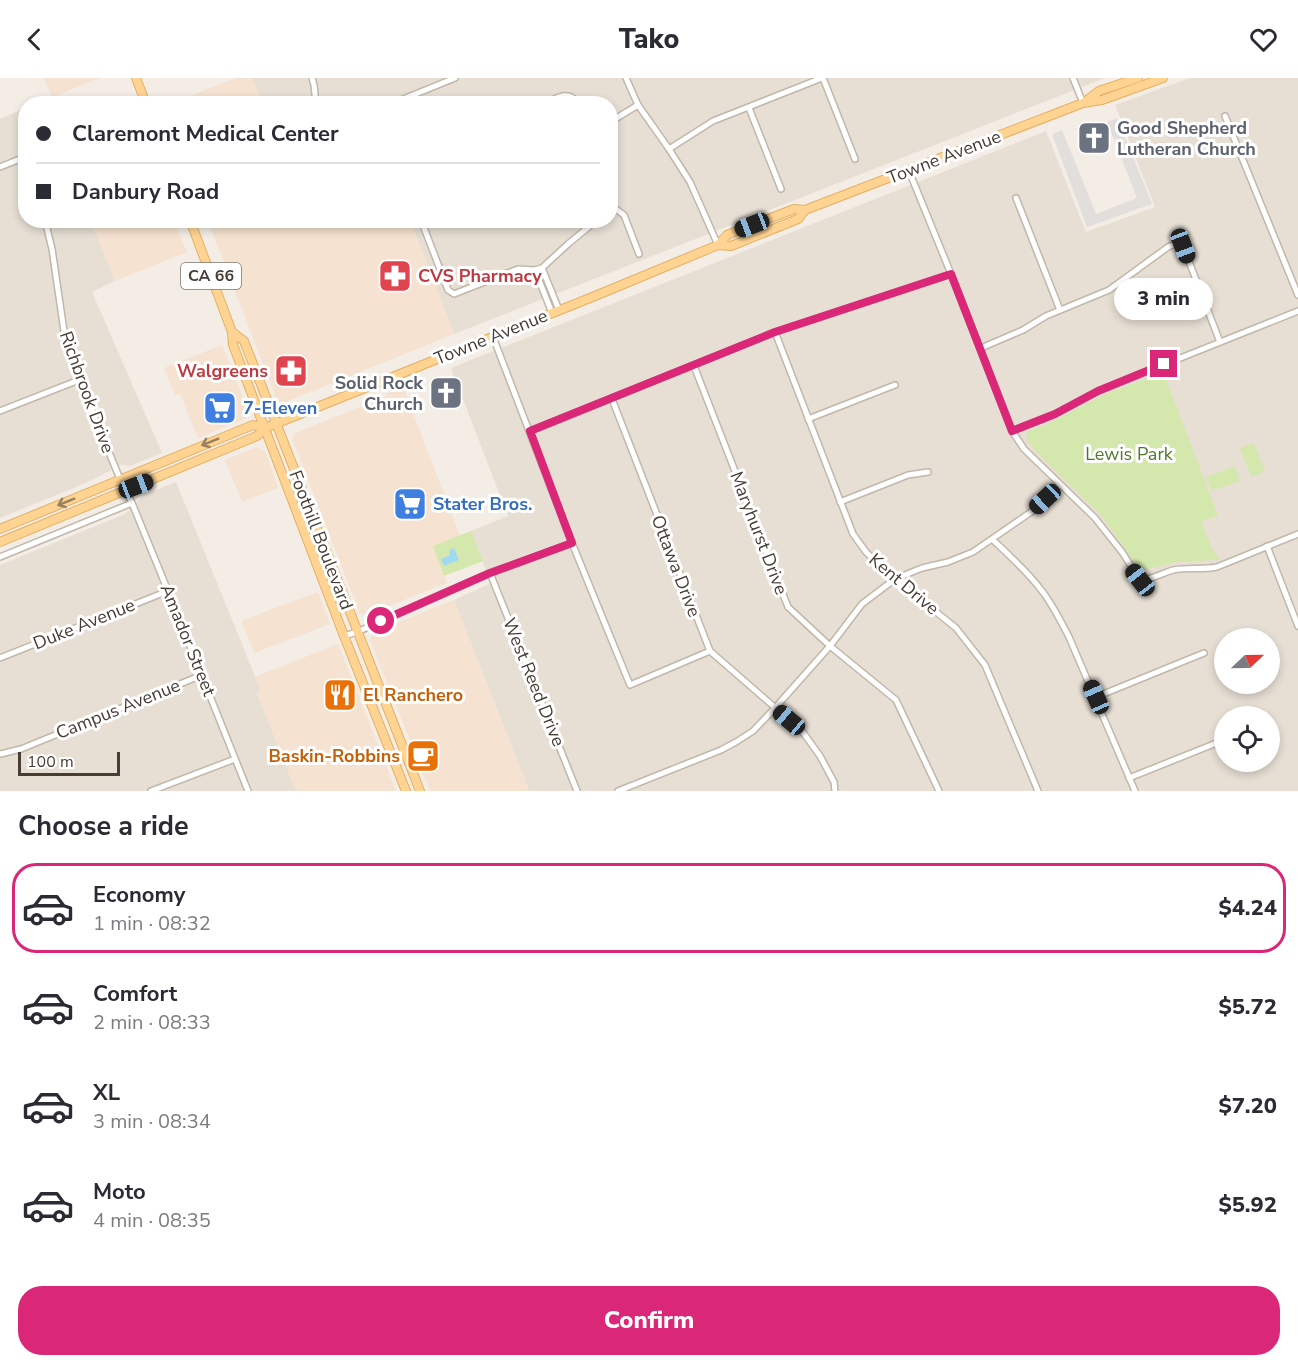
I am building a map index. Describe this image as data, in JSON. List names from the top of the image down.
{
  "streets": {
    "main road": ["Towne Avenue", "CA 66", "Foothill Boulevard"],
    "street": [
      "Richbrook Drive",
      "Maryhurst Drive",
      "Ottawa Drive",
      "Kent Drive",
      "Duke Avenue",
      "Amador Street",
      "West Reed Drive",
      "Campus Avenue"
    ]
  },
  "crossings": [
    ["Towne Avenue", "CA 66"],
    ["Towne Avenue", "Richbrook Drive"],
    ["Towne Avenue", "Foothill Boulevard"],
    ["Towne Avenue", "Amador Street"],
    ["CA 66", "Foothill Boulevard"],
    ["Richbrook Drive", "Amador Street"],
    ["Duke Avenue", "Amador Street"],
    ["Amador Street", "Campus Avenue"]
  ],
  "parks": ["Lewis Park"],
  "places": {
    "church": ["Good Shepherd Lutheran Church", "Solid Rock Church"],
    "pharmacy": ["CVS Pharmacy", "Walgreens"],
    "supermarket": ["7-Eleven", "Stater Bros."],
    "restaurant": ["El Ranchero"],
    "cafe": ["Baskin-Robbins"]
  },
  "scale_bar": "100 m",
  "north": "right",
  "page": {
    "header": "Tako",
    "banner": ["Claremont Medical Center", "Danbury Road"],
    "bubble": "3 min",
    "scale": "100 m",
    "heading": "Choose a ride",
    "list": [
      {
        "name": "Economy",
        "note": "1 min · 08:32",
        "value": "$4.24"
      },
      {
        "name": "Comfort",
        "note": "2 min · 08:33",
        "value": "$5.72"
      },
      {
        "name": "XL",
        "note": "3 min · 08:34",
        "value": "$7.20"
      },
      {
        "name": "Moto",
        "note": "4 min · 08:35",
        "value": "$5.92"
      }
    ],
    "buttons": "Confirm"
  }
}
